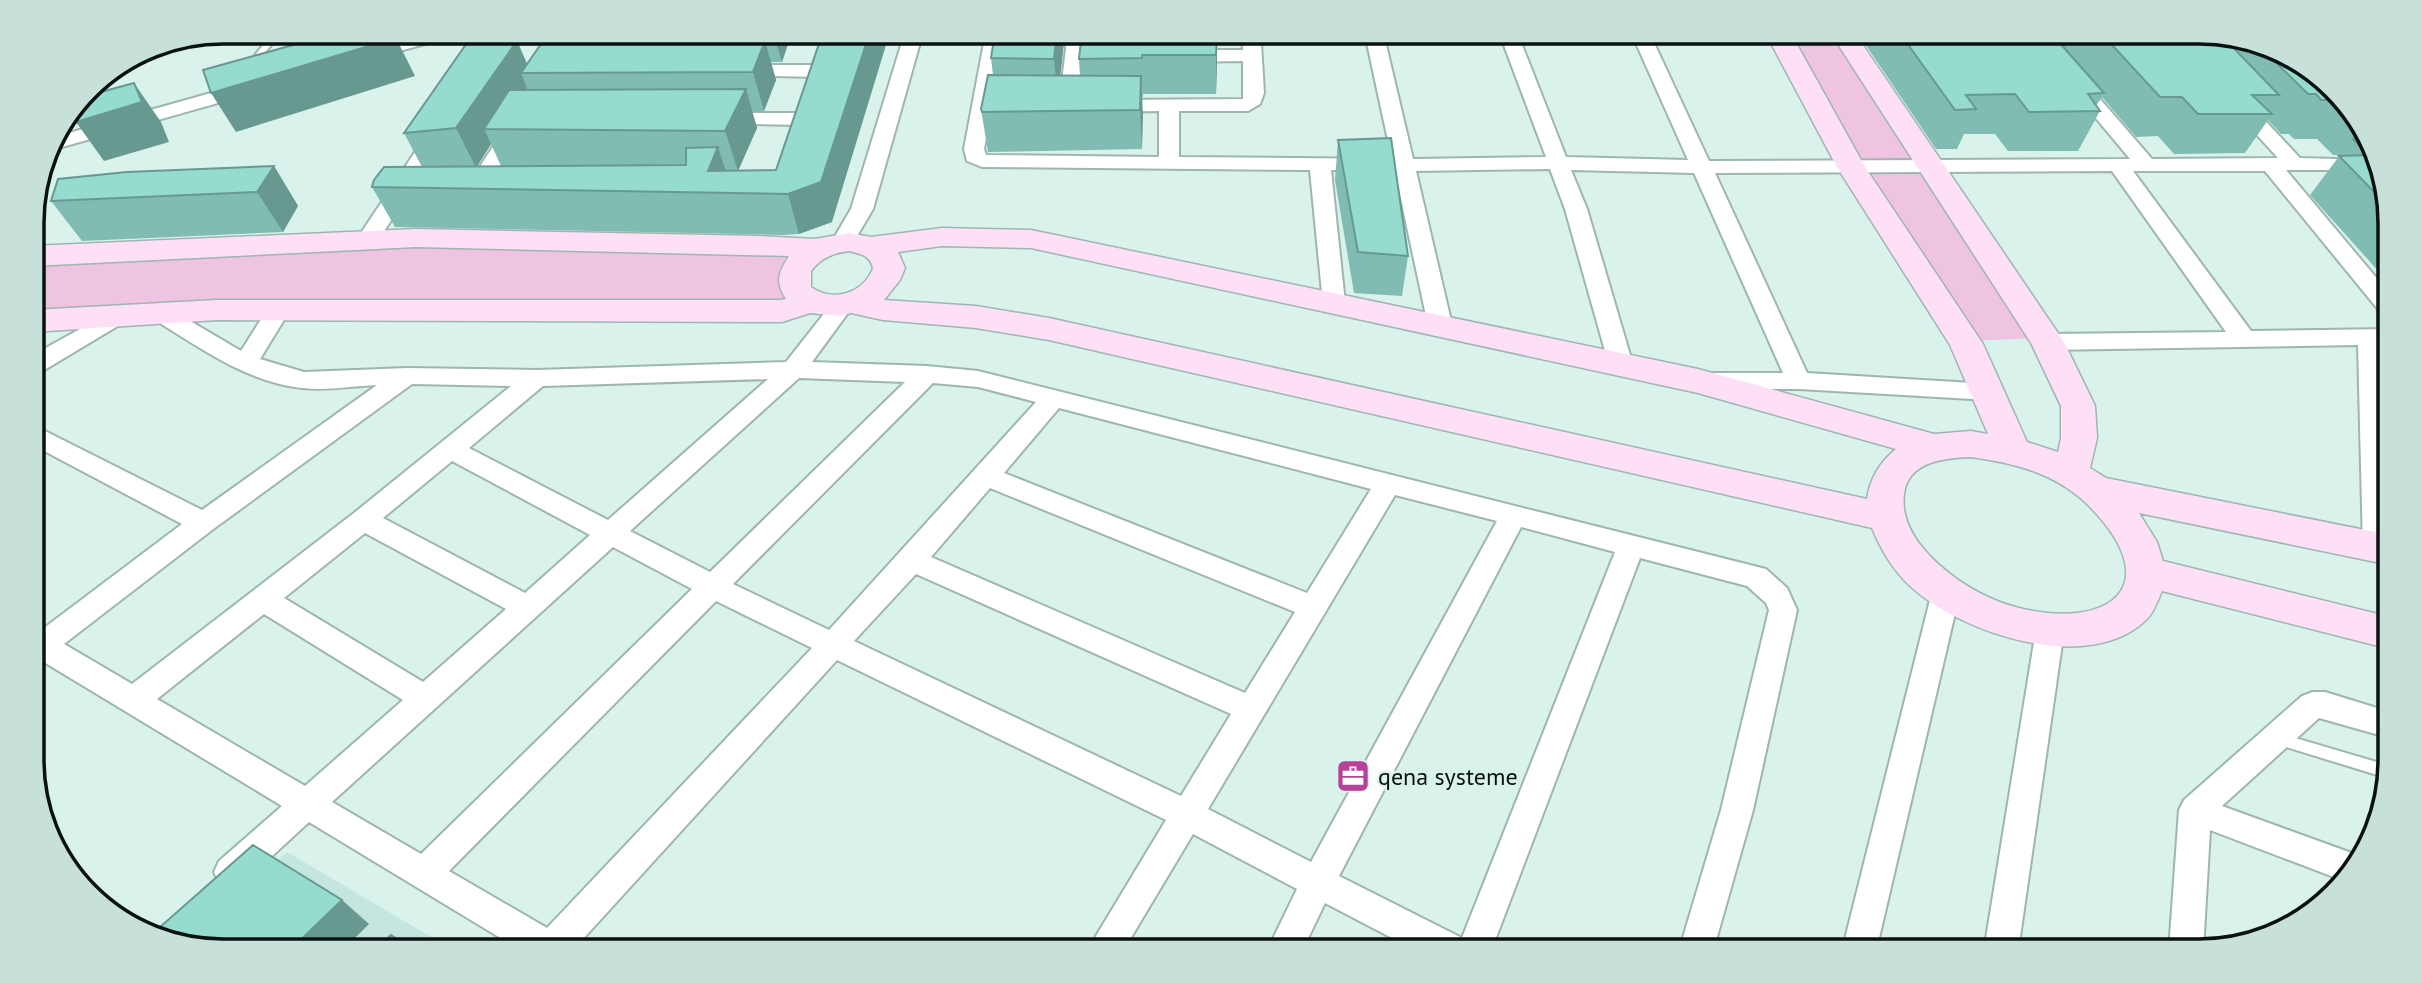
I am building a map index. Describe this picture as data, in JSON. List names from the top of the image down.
{
  "places": {
    "office": ["qena systeme"]
  }
}
